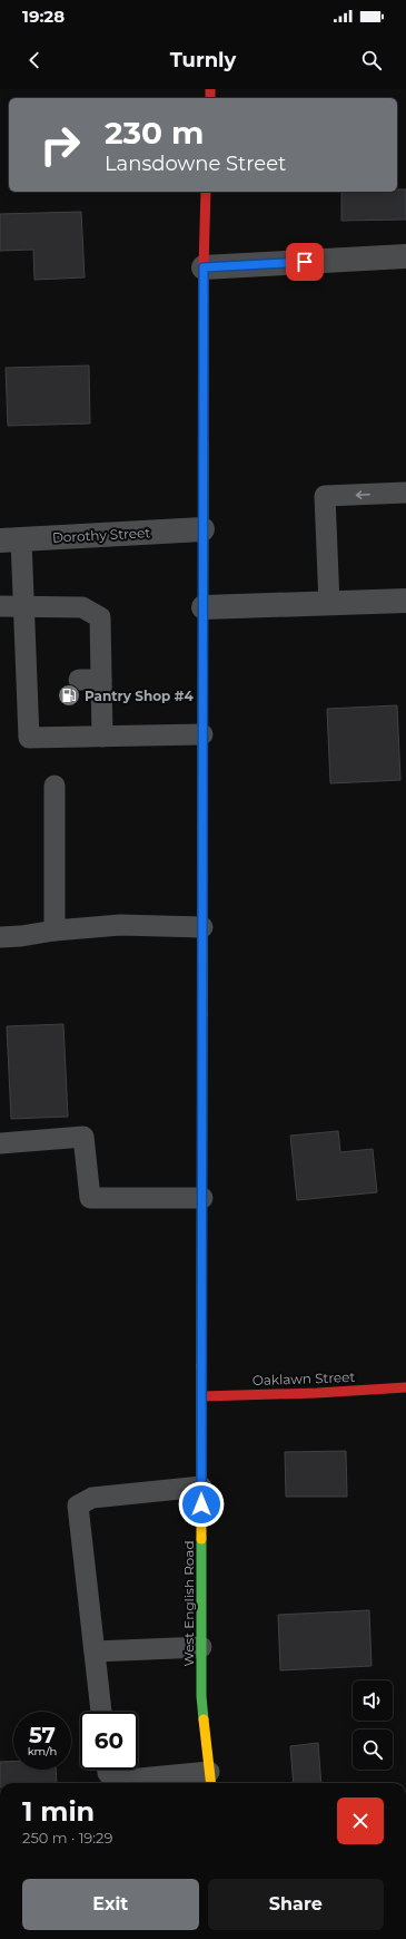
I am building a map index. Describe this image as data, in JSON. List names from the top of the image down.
{
  "streets": {
    "main road": ["Oaklawn Street", "West English Road"],
    "street": ["Dorothy Street"]
  },
  "crossings": [
    ["Dorothy Street", "West English Road"],
    ["Oaklawn Street", "West English Road"]
  ],
  "places": {
    "fuel station": ["Pantry Shop #4"]
  },
  "page": {
    "status": "19:28",
    "header": "Turnly",
    "turn": ["230 m", "Lansdowne Street"],
    "speed": "57 km/h",
    "limit": "60",
    "heading": ["1 min", "250 m · 19:29"],
    "buttons": ["Exit", "Share"]
  }
}
